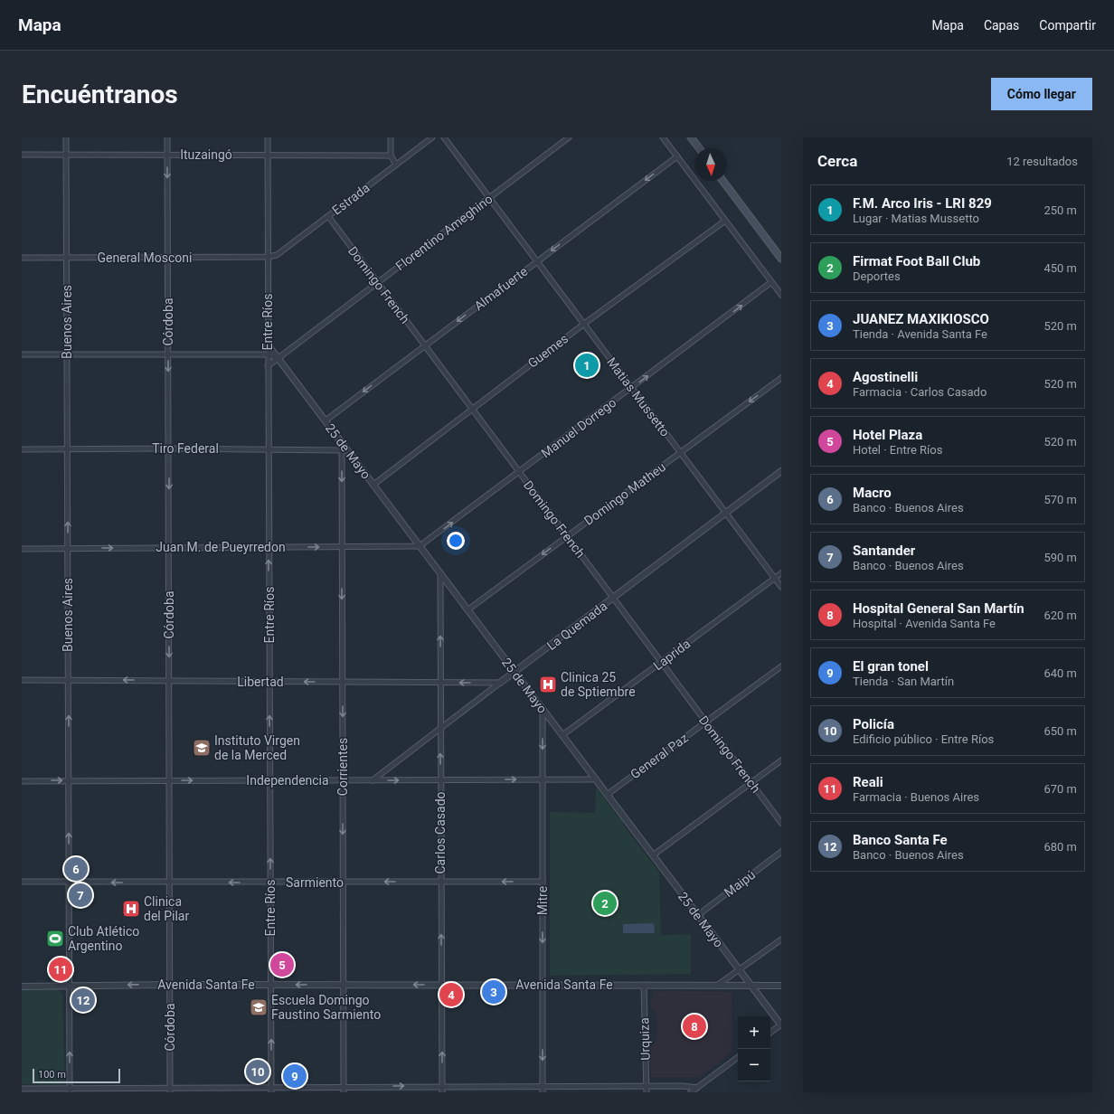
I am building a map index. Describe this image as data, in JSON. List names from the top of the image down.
{
  "streets": {
    "street": [
      "Ituzaingó",
      "Estrada",
      "Florentino Ameghino",
      "General Mosconi",
      "Domingo French",
      "Almafuerte",
      "Buenos Aires",
      "Córdoba",
      "Entre Ríos",
      "Guemes",
      "Matias Mussetto",
      "Manuel Dorrego",
      "Tiro Federal",
      "25 de Mayo",
      "Domingo Matheu",
      "Juan M. de Pueyrredon",
      "La Quemada",
      "Laprida",
      "Libertad",
      "General Paz",
      "Corrientes",
      "Independencia",
      "Carlos Casado",
      "Sarmiento",
      "Maipú",
      "Mitre",
      "Avenida Santa Fe",
      "Urquiza"
    ]
  },
  "crossings": [
    ["Ituzaingó", "Buenos Aires"],
    ["Ituzaingó", "Córdoba"],
    ["Ituzaingó", "Entre Ríos"],
    ["Estrada", "General Mosconi"],
    ["Estrada", "Domingo French"],
    ["Estrada", "Entre Ríos"],
    ["Florentino Ameghino", "Domingo French"],
    ["Florentino Ameghino", "Entre Ríos"],
    ["Florentino Ameghino", "Matias Mussetto"],
    ["Florentino Ameghino", "25 de Mayo"],
    ["General Mosconi", "Buenos Aires"],
    ["General Mosconi", "Córdoba"],
    ["General Mosconi", "Entre Ríos"],
    ["Domingo French", "Almafuerte"],
    ["Domingo French", "Guemes"],
    ["Domingo French", "Manuel Dorrego"],
    ["Domingo French", "Domingo Matheu"],
    ["Domingo French", "La Quemada"],
    ["Domingo French", "Laprida"],
    ["Domingo French", "General Paz"],
    ["Almafuerte", "Matias Mussetto"],
    ["Almafuerte", "25 de Mayo"],
    ["Buenos Aires", "Tiro Federal"],
    ["Buenos Aires", "Juan M. de Pueyrredon"],
    ["Buenos Aires", "Libertad"],
    ["Buenos Aires", "Independencia"],
    ["Buenos Aires", "Sarmiento"],
    ["Buenos Aires", "Avenida Santa Fe"],
    ["Córdoba", "Tiro Federal"],
    ["Córdoba", "Juan M. de Pueyrredon"],
    ["Córdoba", "Libertad"],
    ["Córdoba", "Independencia"],
    ["Córdoba", "Sarmiento"],
    ["Córdoba", "Avenida Santa Fe"],
    ["Entre Ríos", "Tiro Federal"],
    ["Entre Ríos", "25 de Mayo"],
    ["Entre Ríos", "Juan M. de Pueyrredon"],
    ["Entre Ríos", "Libertad"],
    ["Entre Ríos", "Independencia"],
    ["Entre Ríos", "Sarmiento"],
    ["Entre Ríos", "Avenida Santa Fe"],
    ["Guemes", "Matias Mussetto"],
    ["Guemes", "25 de Mayo"],
    ["Matias Mussetto", "Manuel Dorrego"],
    ["Matias Mussetto", "Domingo Matheu"],
    ["Matias Mussetto", "La Quemada"],
    ["Matias Mussetto", "Laprida"],
    ["Manuel Dorrego", "25 de Mayo"],
    ["Manuel Dorrego", "Juan M. de Pueyrredon"],
    ["Tiro Federal", "25 de Mayo"],
    ["Tiro Federal", "Corrientes"],
    ["25 de Mayo", "Domingo Matheu"],
    ["25 de Mayo", "Juan M. de Pueyrredon"],
    ["25 de Mayo", "La Quemada"],
    ["25 de Mayo", "Laprida"],
    ["25 de Mayo", "General Paz"],
    ["25 de Mayo", "Corrientes"],
    ["25 de Mayo", "Independencia"],
    ["25 de Mayo", "Carlos Casado"],
    ["25 de Mayo", "Maipú"],
    ["25 de Mayo", "Mitre"],
    ["25 de Mayo", "Avenida Santa Fe"],
    ["Juan M. de Pueyrredon", "Corrientes"],
    ["La Quemada", "Libertad"],
    ["La Quemada", "Independencia"],
    ["La Quemada", "Carlos Casado"],
    ["Libertad", "Corrientes"],
    ["Libertad", "Carlos Casado"],
    ["Corrientes", "Independencia"],
    ["Corrientes", "Sarmiento"],
    ["Corrientes", "Avenida Santa Fe"],
    ["Independencia", "Carlos Casado"],
    ["Independencia", "Mitre"],
    ["Carlos Casado", "Sarmiento"],
    ["Carlos Casado", "Avenida Santa Fe"],
    ["Sarmiento", "Mitre"],
    ["Mitre", "Avenida Santa Fe"],
    ["Avenida Santa Fe", "Urquiza"]
  ],
  "one_way": [
    "Almafuerte",
    "Buenos Aires",
    "Córdoba",
    "Entre Ríos",
    "Manuel Dorrego",
    "Domingo Matheu",
    "Juan M. de Pueyrredon",
    "Libertad",
    "Corrientes",
    "Independencia",
    "Carlos Casado",
    "Sarmiento",
    "Mitre",
    "Avenida Santa Fe"
  ],
  "places": {
    "hospital": ["Clinica 25 de Sptiembre", "Clinica del Pilar"],
    "school or university": ["Instituto Virgen de la Merced", "Escuela Domingo Faustino Sarmiento"],
    "sports": ["Club Atlético Argentino"]
  },
  "scale_bar": "100 m",
  "north": "bottom",
  "page": {
    "header": "Mapa",
    "nav": ["Mapa", "Capas", "Compartir"],
    "buttons": "Cómo llegar",
    "title": "Encuéntranos",
    "heading": ["Cerca", "12 resultados"],
    "list": [
      {
        "mark": "1",
        "name": "F.M. Arco Iris - LRI 829",
        "note": "Lugar · Matias Mussetto",
        "value": "250 m"
      },
      {
        "mark": "2",
        "name": "Firmat Foot Ball Club",
        "note": "Deportes",
        "value": "450 m"
      },
      {
        "mark": "3",
        "name": "JUANEZ MAXIKIOSCO",
        "note": "Tienda · Avenida Santa Fe",
        "value": "520 m"
      },
      {
        "mark": "4",
        "name": "Agostinelli",
        "note": "Farmacia · Carlos Casado",
        "value": "520 m"
      },
      {
        "mark": "5",
        "name": "Hotel Plaza",
        "note": "Hotel · Entre Ríos",
        "value": "520 m"
      },
      {
        "mark": "6",
        "name": "Macro",
        "note": "Banco · Buenos Aires",
        "value": "570 m"
      },
      {
        "mark": "7",
        "name": "Santander",
        "note": "Banco · Buenos Aires",
        "value": "590 m"
      },
      {
        "mark": "8",
        "name": "Hospital General San Martín",
        "note": "Hospital · Avenida Santa Fe",
        "value": "620 m"
      },
      {
        "mark": "9",
        "name": "El gran tonel",
        "note": "Tienda · San Martín",
        "value": "640 m"
      },
      {
        "mark": "10",
        "name": "Policía",
        "note": "Edificio público · Entre Ríos",
        "value": "650 m"
      },
      {
        "mark": "11",
        "name": "Reali",
        "note": "Farmacia · Buenos Aires",
        "value": "670 m"
      },
      {
        "mark": "12",
        "name": "Banco Santa Fe",
        "note": "Banco · Buenos Aires",
        "value": "680 m"
      }
    ],
    "pins": [
      "1",
      "6",
      "7",
      "2",
      "5",
      "11",
      "3",
      "4",
      "12",
      "8",
      "10",
      "9"
    ],
    "map_buttons": ["+", "−"],
    "scale": "100 m"
  }
}
